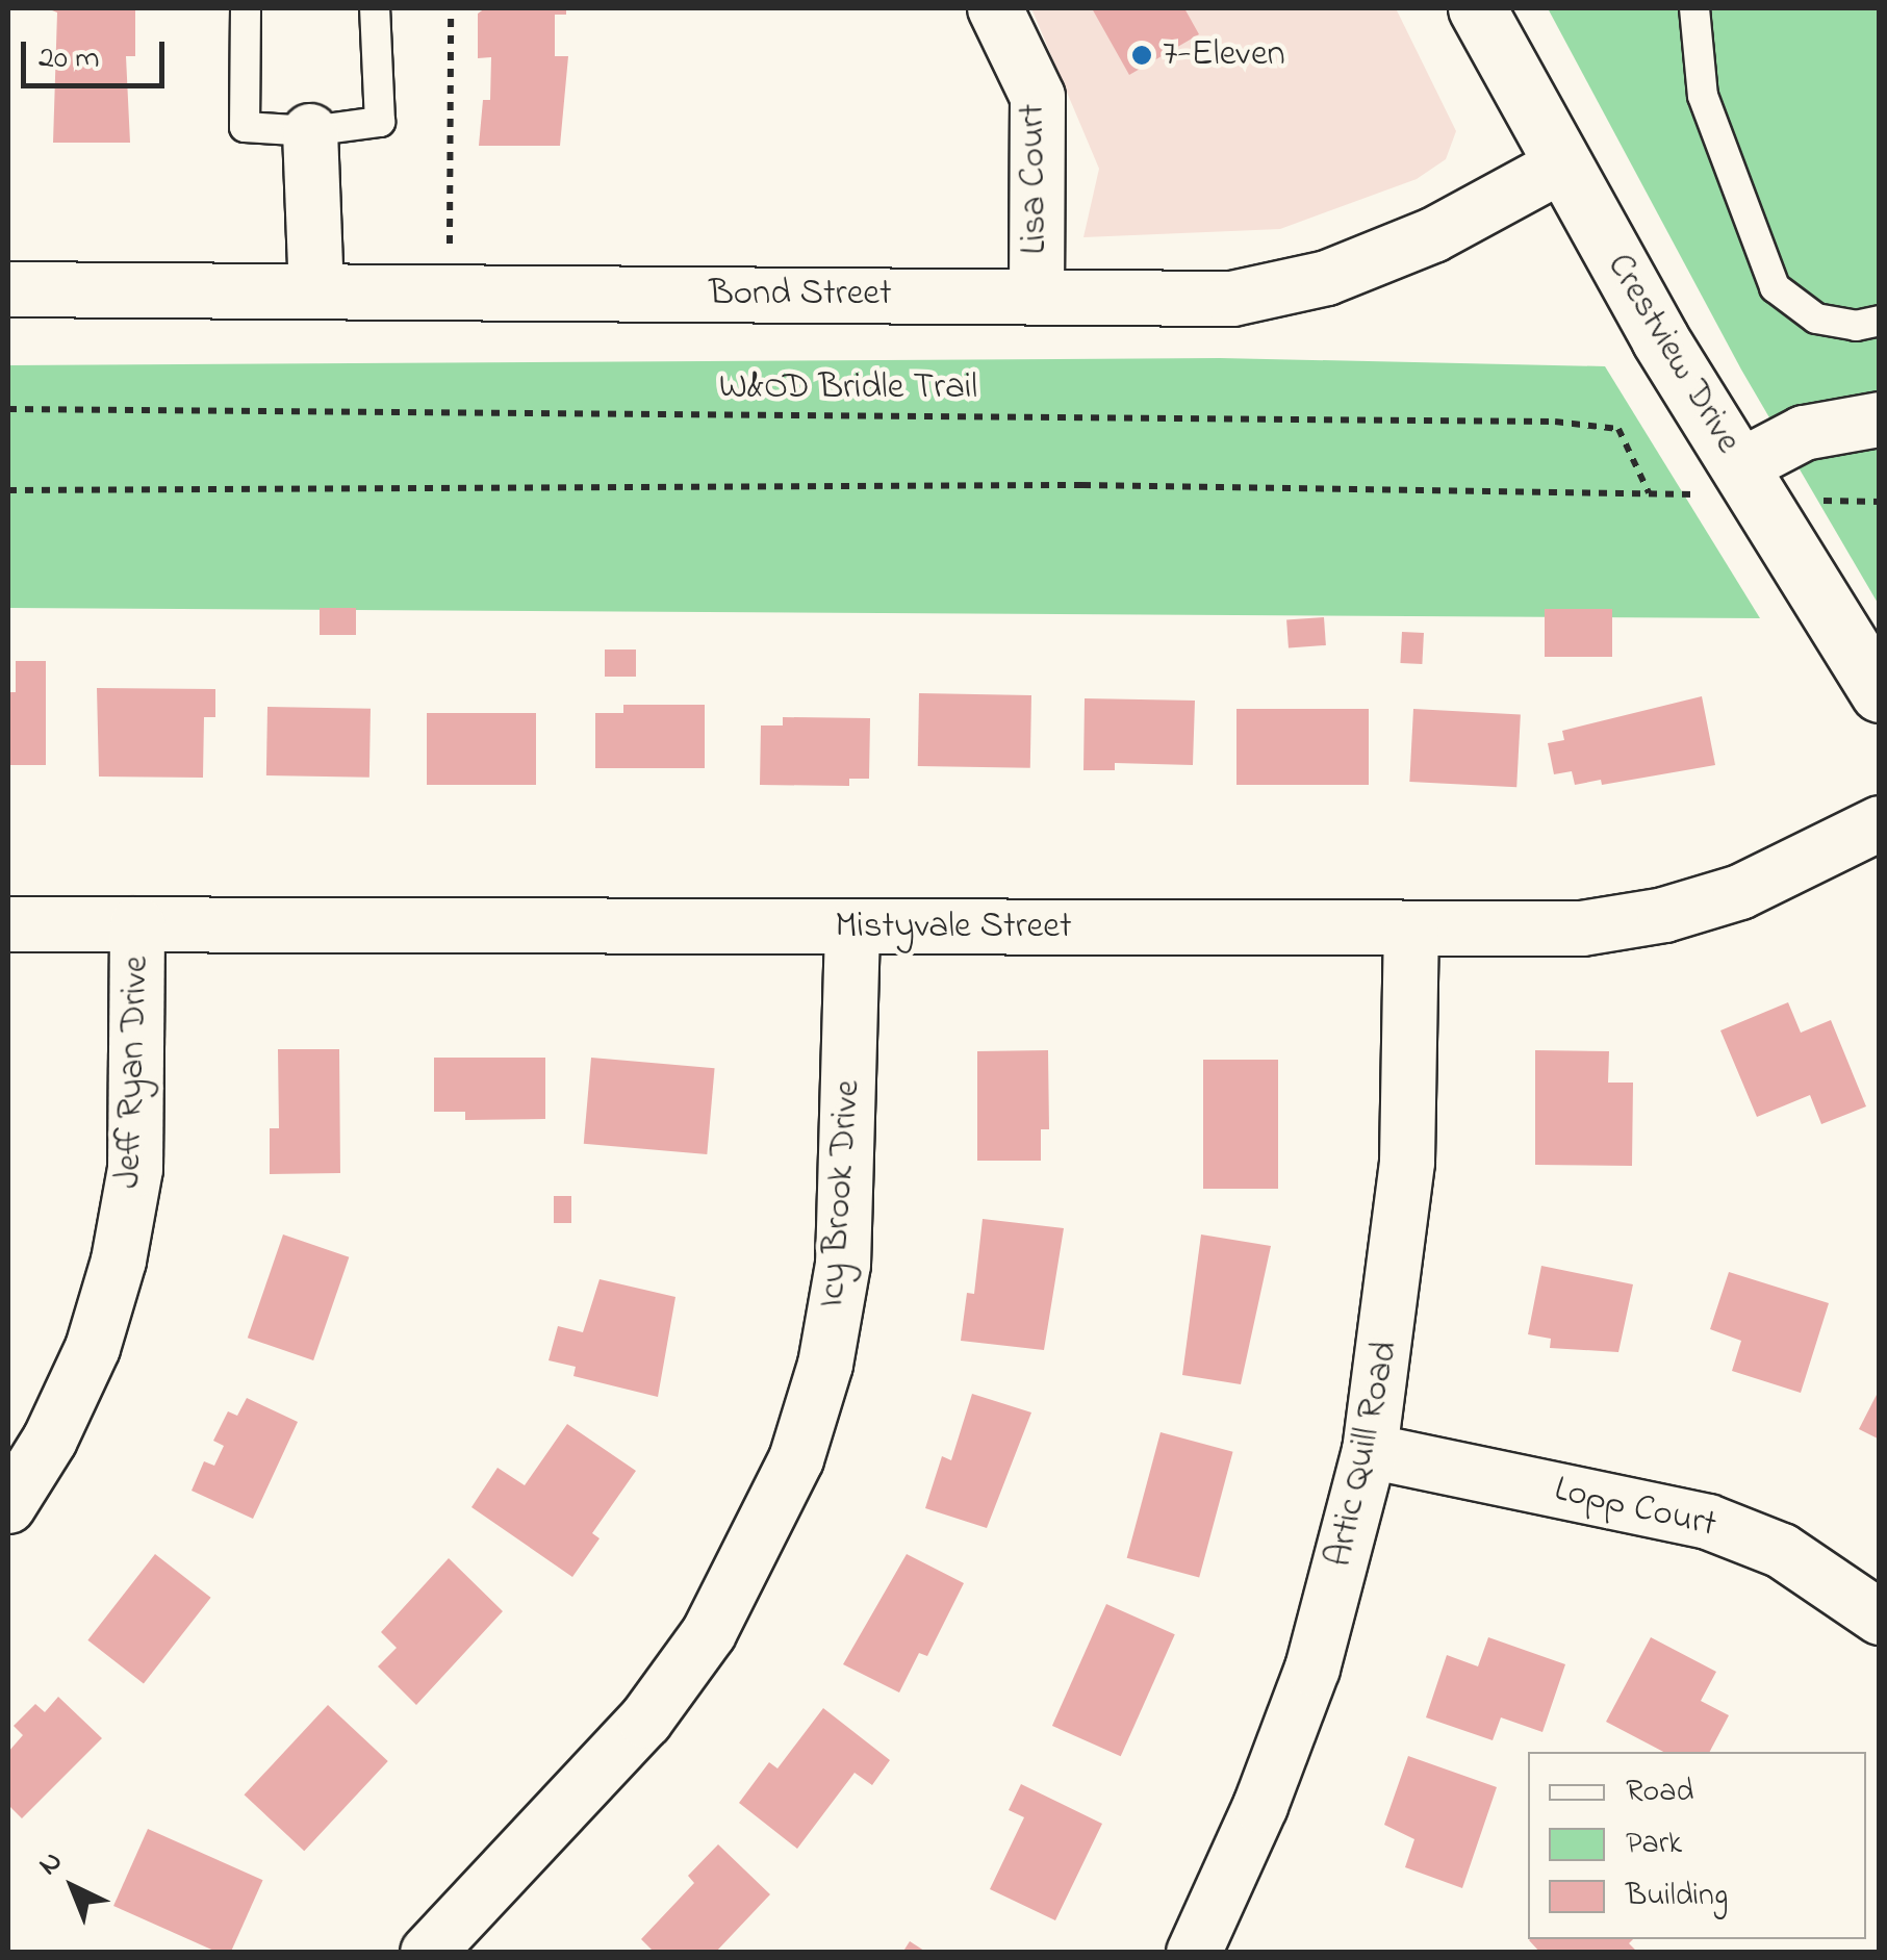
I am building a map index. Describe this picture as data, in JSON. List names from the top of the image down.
{
  "streets": {
    "main road": ["Crestview Drive"],
    "street": [
      "Lisa Court",
      "Bond Street",
      "Mistyvale Street",
      "Jeff Ryan Drive",
      "Icy Brook Drive",
      "Artic Quill Road",
      "Lopp Court"
    ],
    "path": ["W&OD Bridle Trail"]
  },
  "crossings": [
    ["Lisa Court", "Bond Street"],
    ["Bond Street", "Crestview Drive"],
    ["Mistyvale Street", "Jeff Ryan Drive"],
    ["Mistyvale Street", "Icy Brook Drive"],
    ["Mistyvale Street", "Artic Quill Road"],
    ["Artic Quill Road", "Lopp Court"]
  ],
  "places": ["7-Eleven"],
  "legend": ["Road", "Park", "Building"],
  "scale_bar": "20 m",
  "north": "top left"
}
